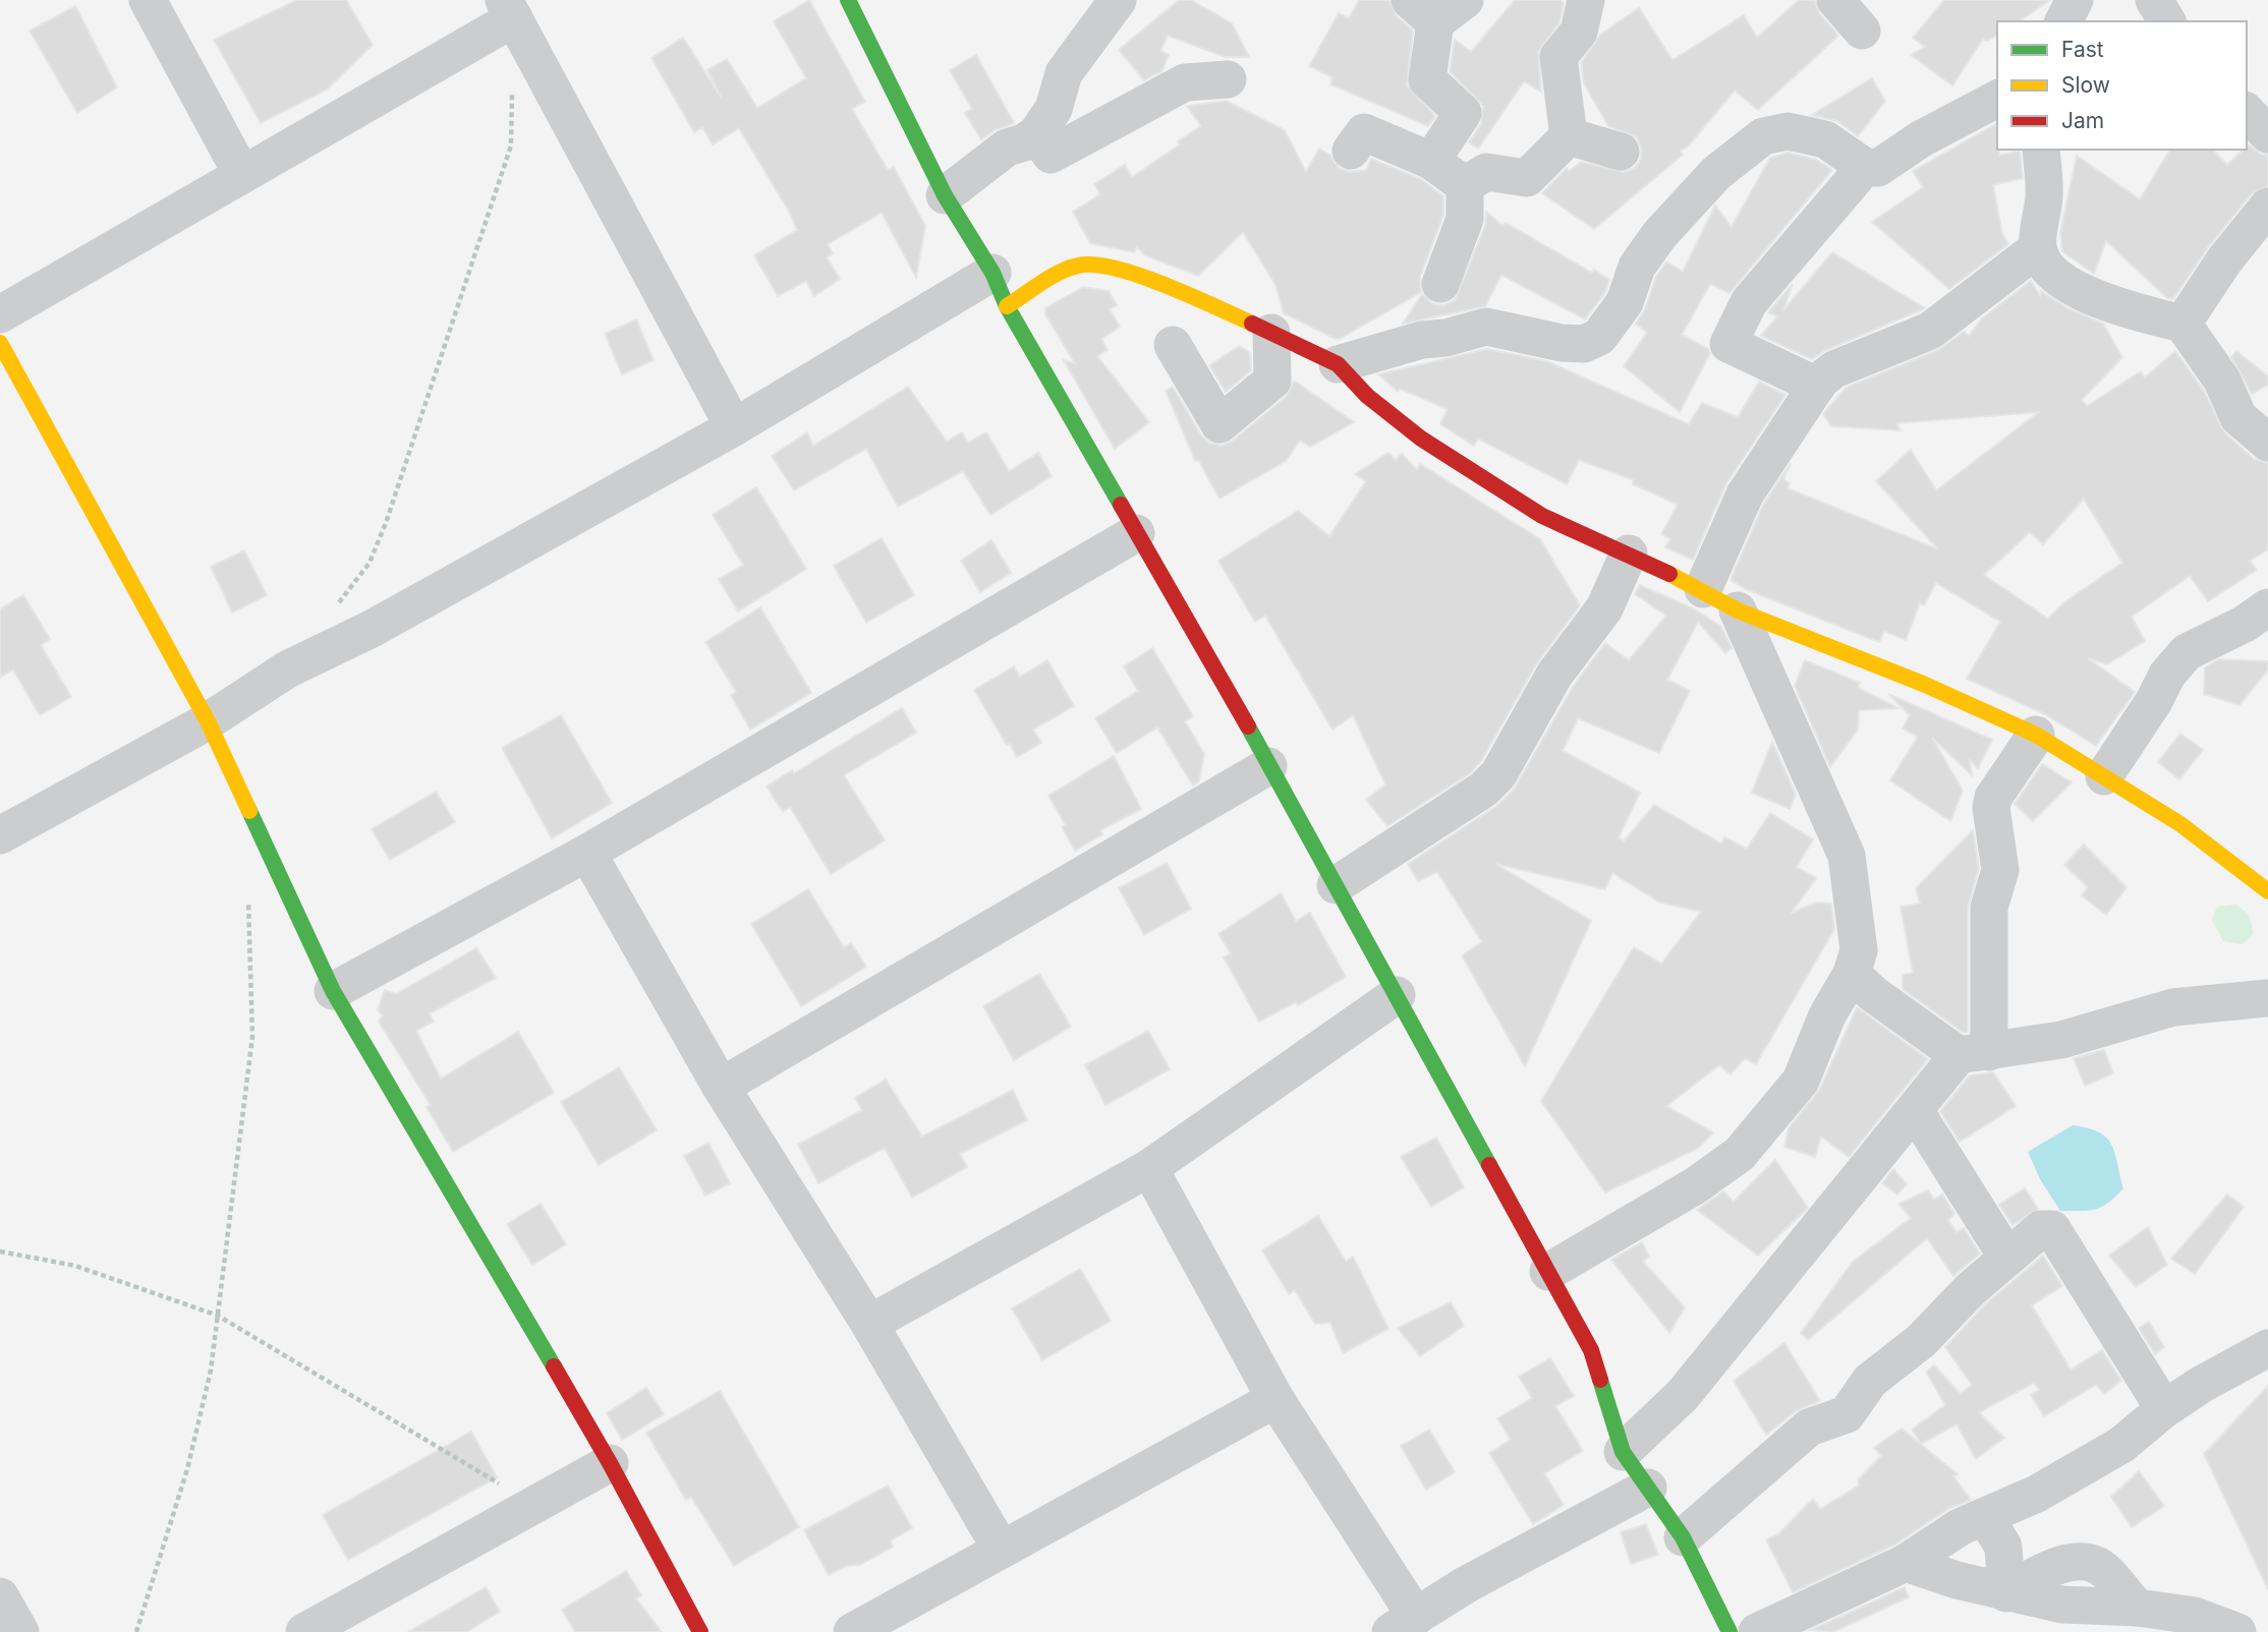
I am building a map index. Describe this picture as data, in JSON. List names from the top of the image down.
{
  "legend": ["Fast", "Slow", "Jam"]
}
